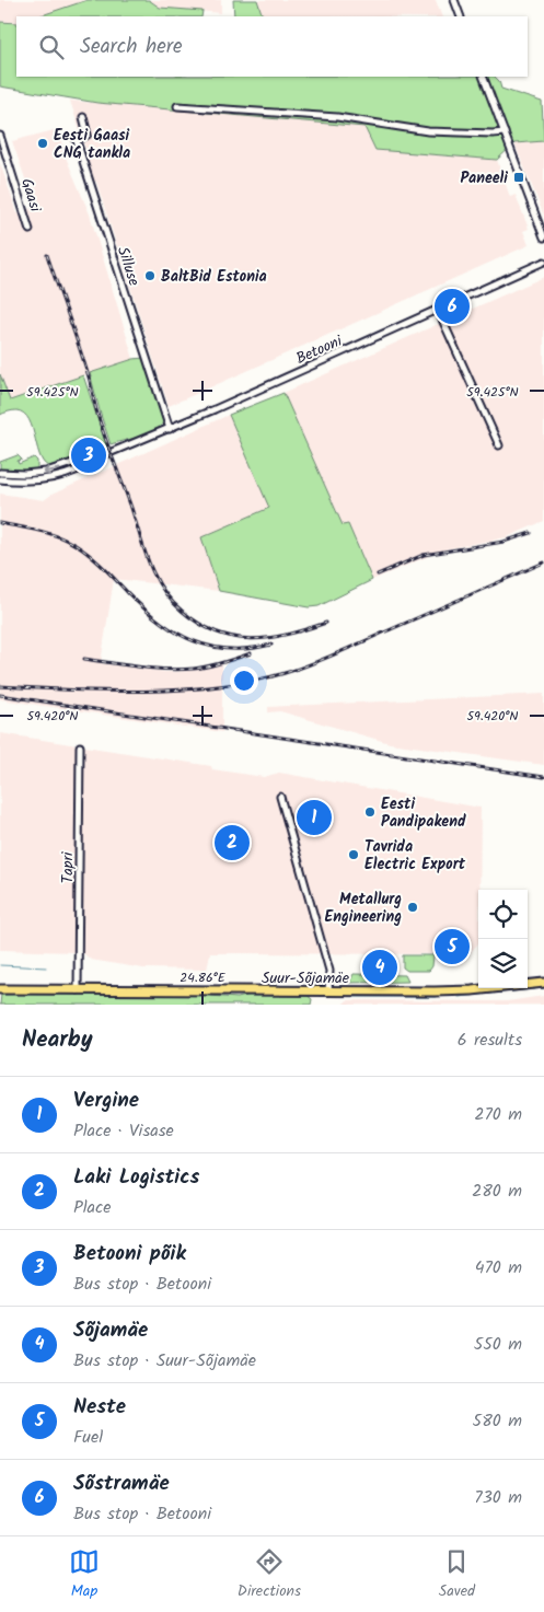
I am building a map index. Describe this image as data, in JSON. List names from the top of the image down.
{
  "streets": {
    "main road": ["Suur-Sõjamäe"],
    "street": [
      "Gaasi",
      "Silluse",
      "Betooni",
      "Tapri"
    ]
  },
  "crossings": [
    ["Silluse", "Betooni"],
    ["Tapri", "Suur-Sõjamäe"]
  ],
  "places": {
    "other": [
      "Eesti Gaasi CNG tankla",
      "BaltBid Estonia",
      "Eesti Pandipakend",
      "Tavrida Electric Export",
      "Metallurg Engineering"
    ],
    "transit": ["Paneeli"]
  },
  "page": {
    "search": "Search here",
    "pins": [
      "6",
      "3",
      "1",
      "2",
      "5",
      "4"
    ],
    "heading": ["Nearby", "6 results"],
    "list": [
      {
        "mark": "1",
        "name": "Vergine",
        "note": "Place · Visase",
        "value": "270 m"
      },
      {
        "mark": "2",
        "name": "Laki Logistics",
        "note": "Place",
        "value": "280 m"
      },
      {
        "mark": "3",
        "name": "Betooni põik",
        "note": "Bus stop · Betooni",
        "value": "470 m"
      },
      {
        "mark": "4",
        "name": "Sõjamäe",
        "note": "Bus stop · Suur-Sõjamäe",
        "value": "550 m"
      },
      {
        "mark": "5",
        "name": "Neste",
        "note": "Fuel",
        "value": "580 m"
      },
      {
        "mark": "6",
        "name": "Sõstramäe",
        "note": "Bus stop · Betooni",
        "value": "730 m"
      }
    ],
    "nav": ["Map", "Directions", "Saved"]
  },
  "coordinates": ["59.425°N", "59.420°N", "24.86°E"]
}
